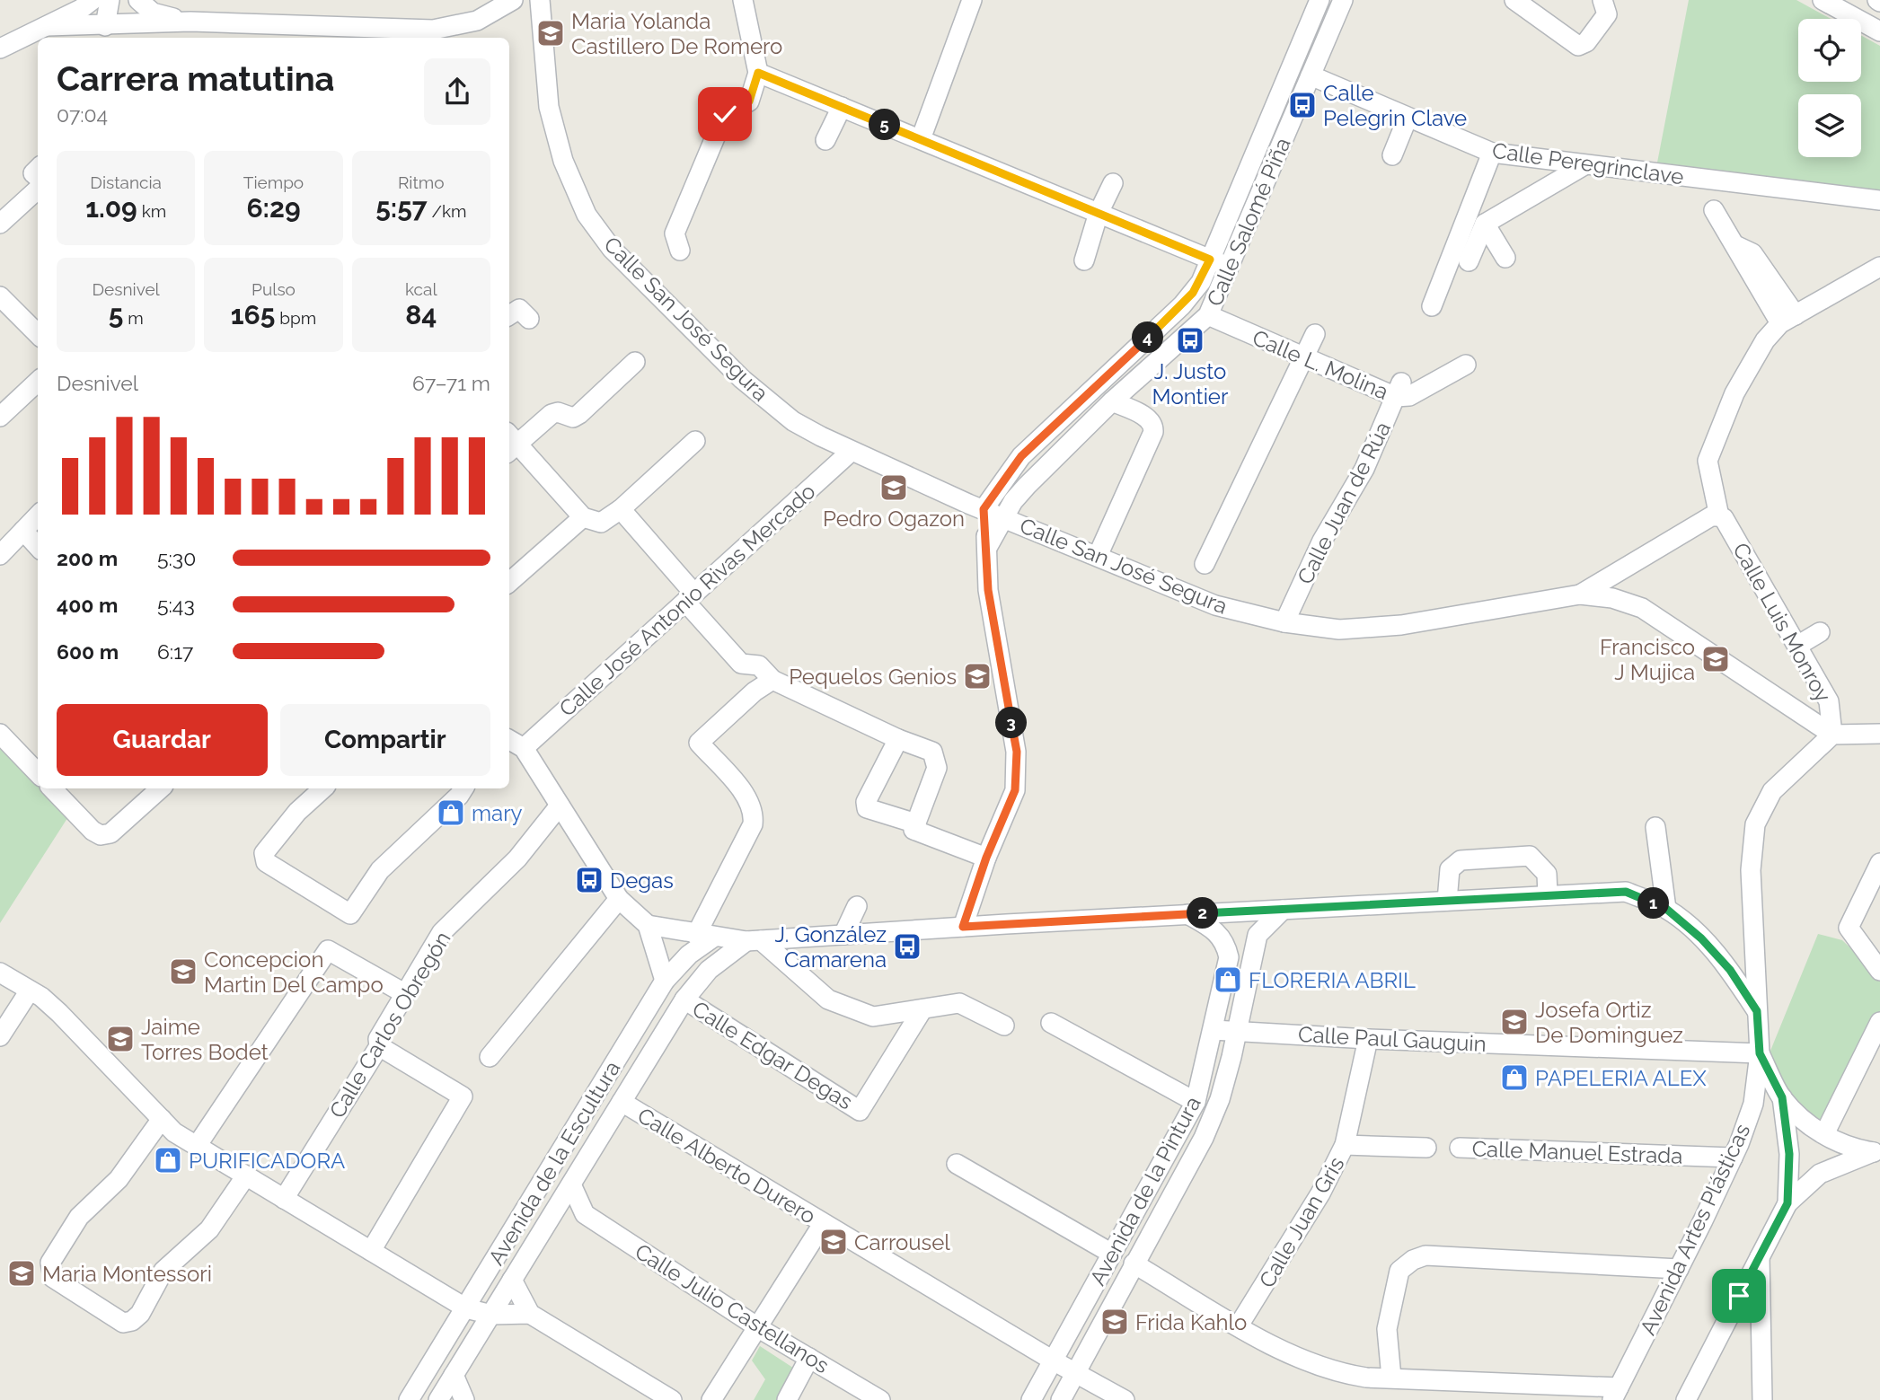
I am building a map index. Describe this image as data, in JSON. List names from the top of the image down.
{
  "streets": {
    "street": [
      "Calle Peregrinclave",
      "Calle Salomé Piña",
      "Calle San José Segura",
      "Calle L. Molina",
      "Calle Juan de Rúa",
      "Calle José Antonio Rivas Mercado",
      "Calle Luis Monroy",
      "Calle Carlos Obregón",
      "Calle Paul Gauguin",
      "Calle Edgar Degas",
      "Calle Manuel Estrada",
      "Avenida de la Escultura",
      "Calle Alberto Durero",
      "Avenida de la Pintura",
      "Calle Juan Gris",
      "Avenida Artes Plásticas",
      "Calle Julio Castellanos"
    ]
  },
  "crossings": [
    ["Calle Peregrinclave", "Calle Salomé Piña"],
    ["Calle Salomé Piña", "Calle San José Segura"],
    ["Calle Salomé Piña", "Calle L. Molina"],
    ["Calle San José Segura", "Calle Juan de Rúa"],
    ["Calle San José Segura", "Calle José Antonio Rivas Mercado"],
    ["Calle San José Segura", "Calle Luis Monroy"],
    ["Calle San José Segura", "Avenida Artes Plásticas"],
    ["Calle L. Molina", "Calle Juan de Rúa"],
    ["Calle Luis Monroy", "Avenida Artes Plásticas"],
    ["Calle Paul Gauguin", "Avenida de la Pintura"],
    ["Calle Paul Gauguin", "Calle Juan Gris"],
    ["Calle Paul Gauguin", "Avenida Artes Plásticas"],
    ["Calle Edgar Degas", "Avenida de la Escultura"],
    ["Calle Manuel Estrada", "Avenida Artes Plásticas"],
    ["Avenida de la Escultura", "Calle Alberto Durero"],
    ["Calle Alberto Durero", "Avenida de la Pintura"]
  ],
  "places": {
    "school or university": [
      "Maria Yolanda Castillero De Romero",
      "Pedro Ogazon",
      "Francisco J Mujica",
      "Pequelos Genios",
      "Concepcion Martin Del Campo",
      "Josefa Ortiz De Dominguez",
      "Jaime Torres Bodet",
      "Carrousel",
      "Maria Montessori",
      "Frida Kahlo"
    ],
    "bus stop": [
      "Calle Pelegrin Clave",
      "J. Justo Montier",
      "Degas",
      "J. González Camarena"
    ],
    "shop": [
      "mary",
      "FLORERIA ABRIL",
      "PAPELERIA ALEX",
      "PURIFICADORA"
    ]
  },
  "page": {
    "heading": ["Carrera matutina", "07:04"],
    "pins": [
      "5",
      "4",
      "3",
      "1",
      "2"
    ],
    "stats": [
      ["Distancia", "1.09 km"],
      ["Tiempo", "6:29"],
      ["Ritmo", "5:57 /km"],
      ["Desnivel", "5 m"],
      ["Pulso", "165 bpm"],
      ["kcal", "84"]
    ],
    "chart": ["Desnivel", "67–71 m"],
    "list": [
      {
        "name": "200 m",
        "note": "5:30"
      },
      {
        "name": "400 m",
        "note": "5:43"
      },
      {
        "name": "600 m",
        "note": "6:17"
      }
    ],
    "buttons": ["Guardar", "Compartir"]
  }
}
